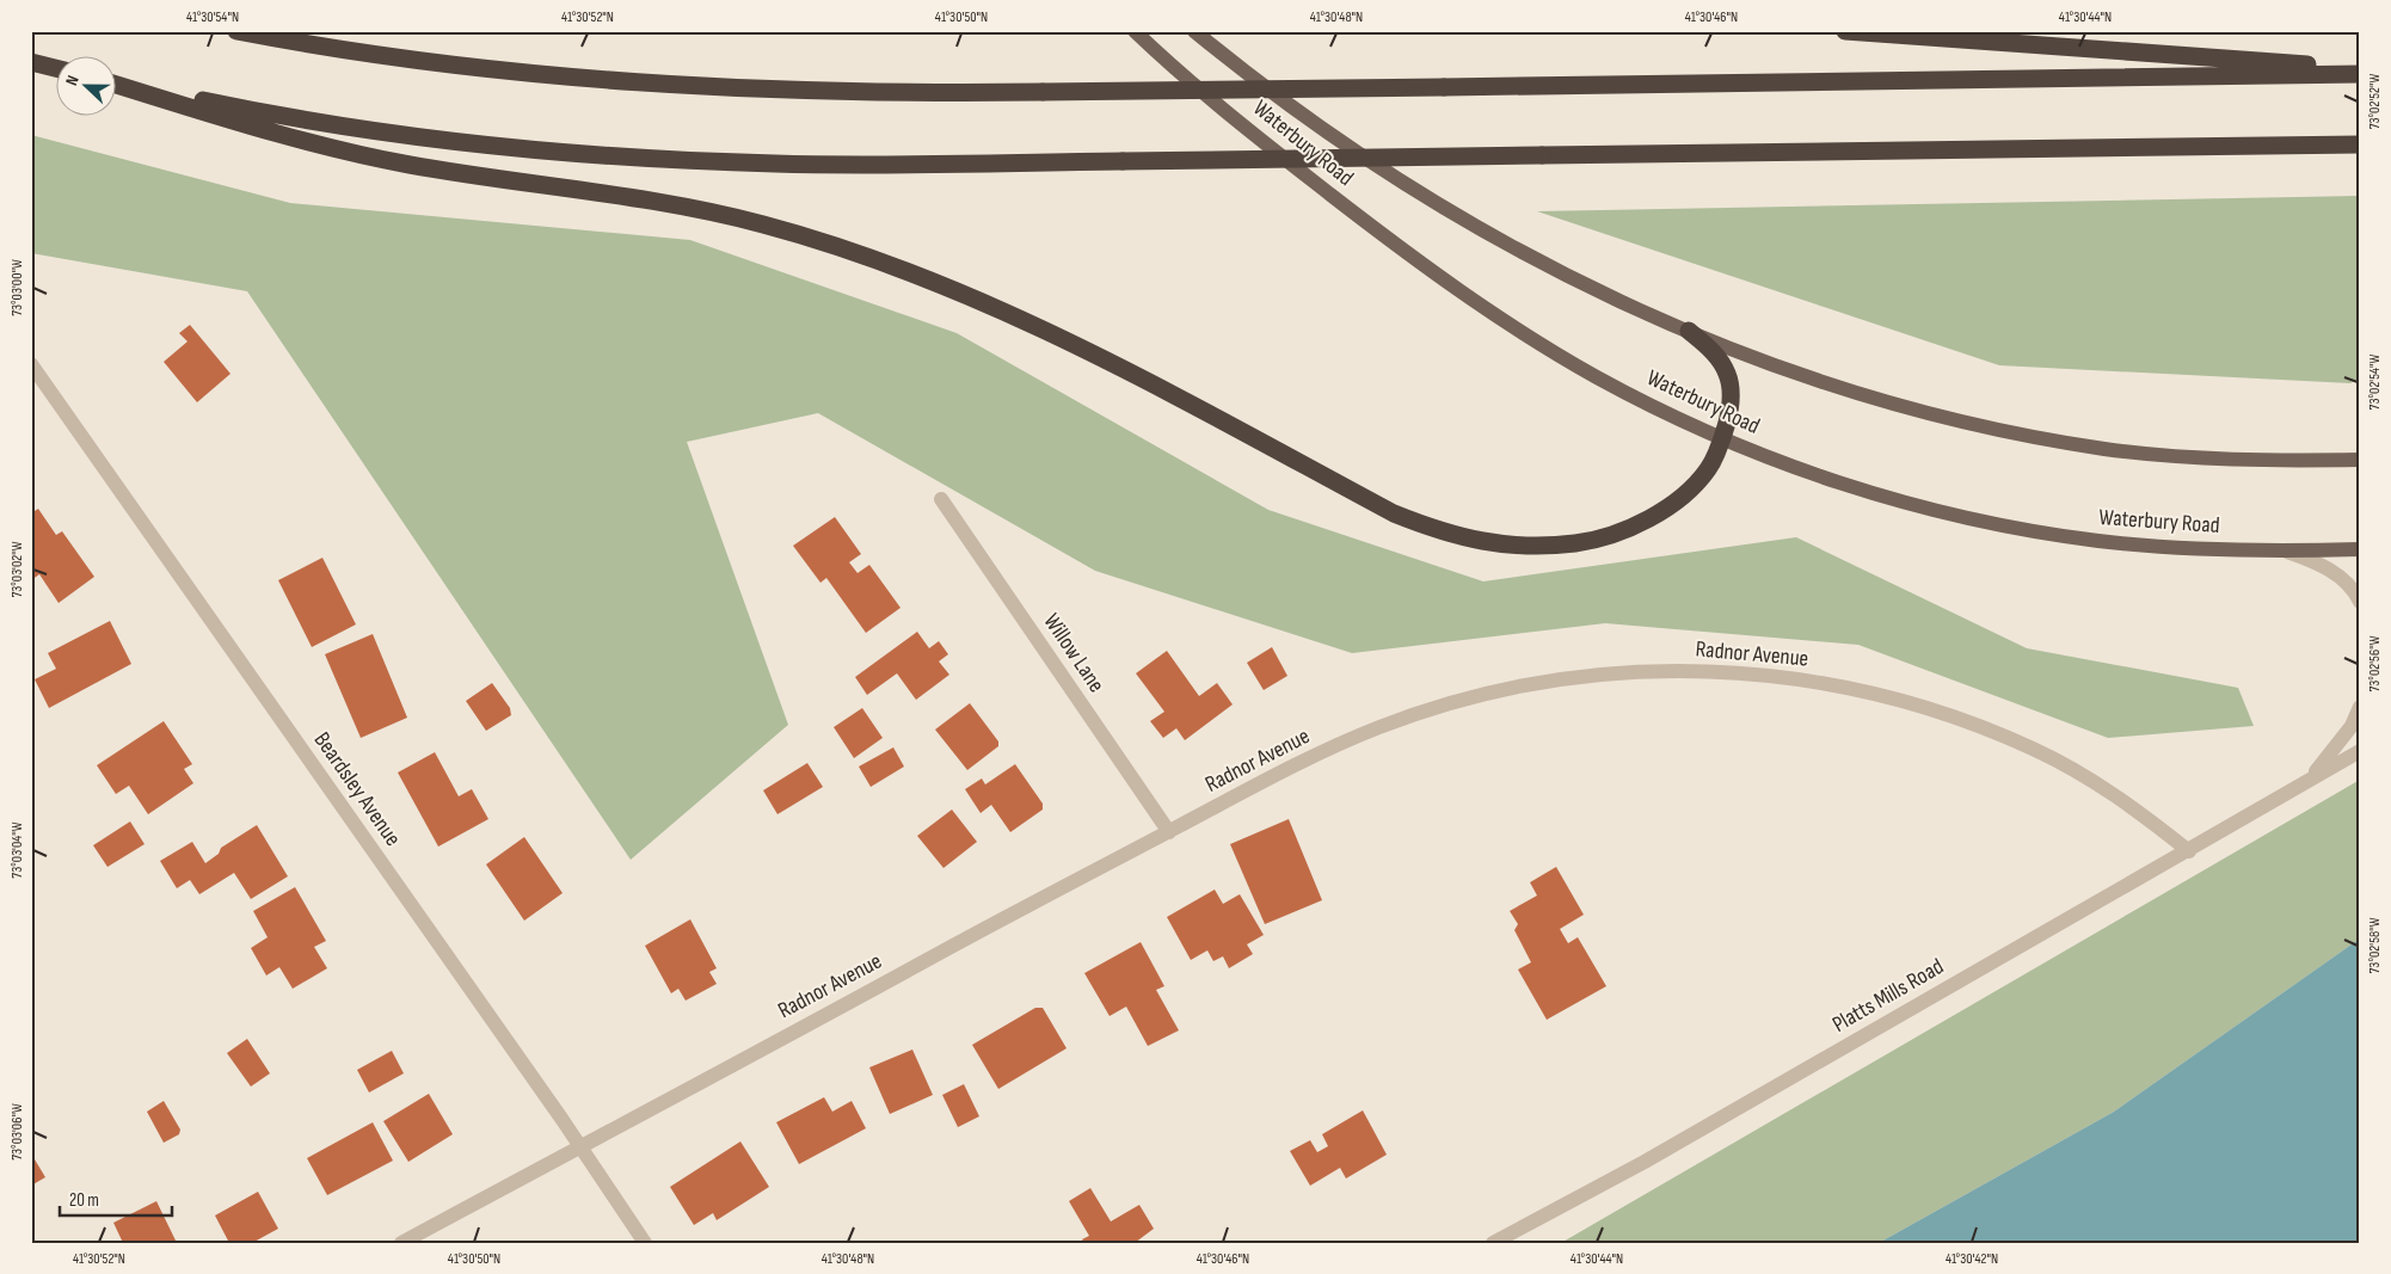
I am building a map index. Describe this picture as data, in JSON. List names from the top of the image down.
{
  "streets": {
    "main road": ["Waterbury Road"],
    "street": [
      "Willow Lane",
      "Radnor Avenue",
      "Beardsley Avenue",
      "Platts Mills Road"
    ]
  },
  "crossings": [
    ["Willow Lane", "Radnor Avenue"],
    ["Radnor Avenue", "Beardsley Avenue"],
    ["Radnor Avenue", "Platts Mills Road"]
  ],
  "scale_bar": "20 m",
  "north": "left",
  "coordinates": [
    "41°30'54\"N",
    "41°30'52\"N",
    "41°30'50\"N",
    "41°30'48\"N",
    "41°30'46\"N",
    "41°30'44\"N",
    "73°02'52\"W",
    "73°03'00\"W",
    "73°02'54\"W",
    "73°03'02\"W",
    "73°02'56\"W",
    "73°03'04\"W",
    "73°02'58\"W",
    "73°03'06\"W",
    "41°30'42\"N"
  ]
}
